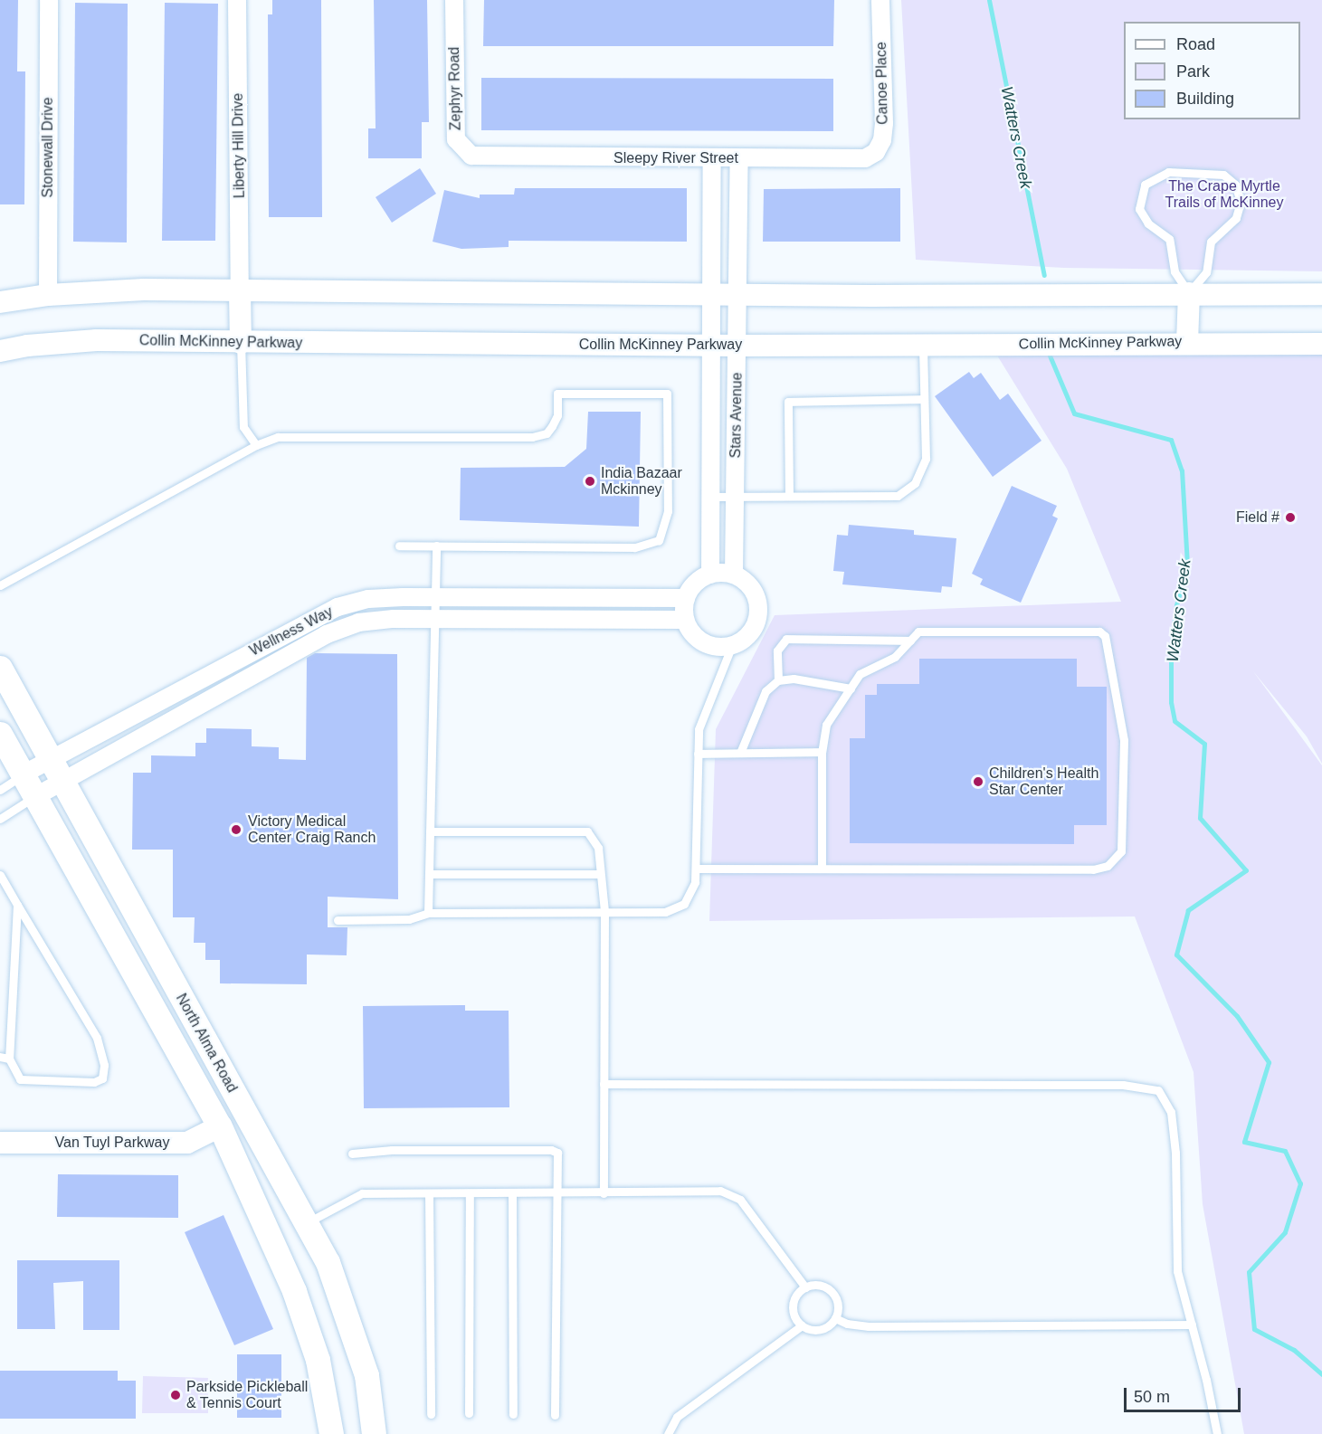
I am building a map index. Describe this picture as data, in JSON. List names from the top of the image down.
{
  "streets": {
    "main road": ["North Alma Road"],
    "street": [
      "Canoe Place",
      "Zephyr Road",
      "Liberty Hill Drive",
      "Stonewall Drive",
      "Sleepy River Street",
      "Collin McKinney Parkway",
      "Stars Avenue",
      "Wellness Way",
      "Van Tuyl Parkway"
    ]
  },
  "crossings": [
    ["Canoe Place", "Sleepy River Street"],
    ["Zephyr Road", "Sleepy River Street"],
    ["Sleepy River Street", "Stars Avenue"],
    ["Collin McKinney Parkway", "Stars Avenue"],
    ["Stars Avenue", "Wellness Way"],
    ["Wellness Way", "North Alma Road"],
    ["North Alma Road", "Van Tuyl Parkway"]
  ],
  "water": ["Watters Creek"],
  "parks": ["The Crape Myrtle Trails of McKinney"],
  "places": [
    "India Bazaar Mckinney",
    "Field #",
    "Children's Health Star Center",
    "Victory Medical Center Craig Ranch",
    "Parkside Pickleball & Tennis Court"
  ],
  "legend": ["Road", "Park", "Building"],
  "scale_bar": "50 m"
}
